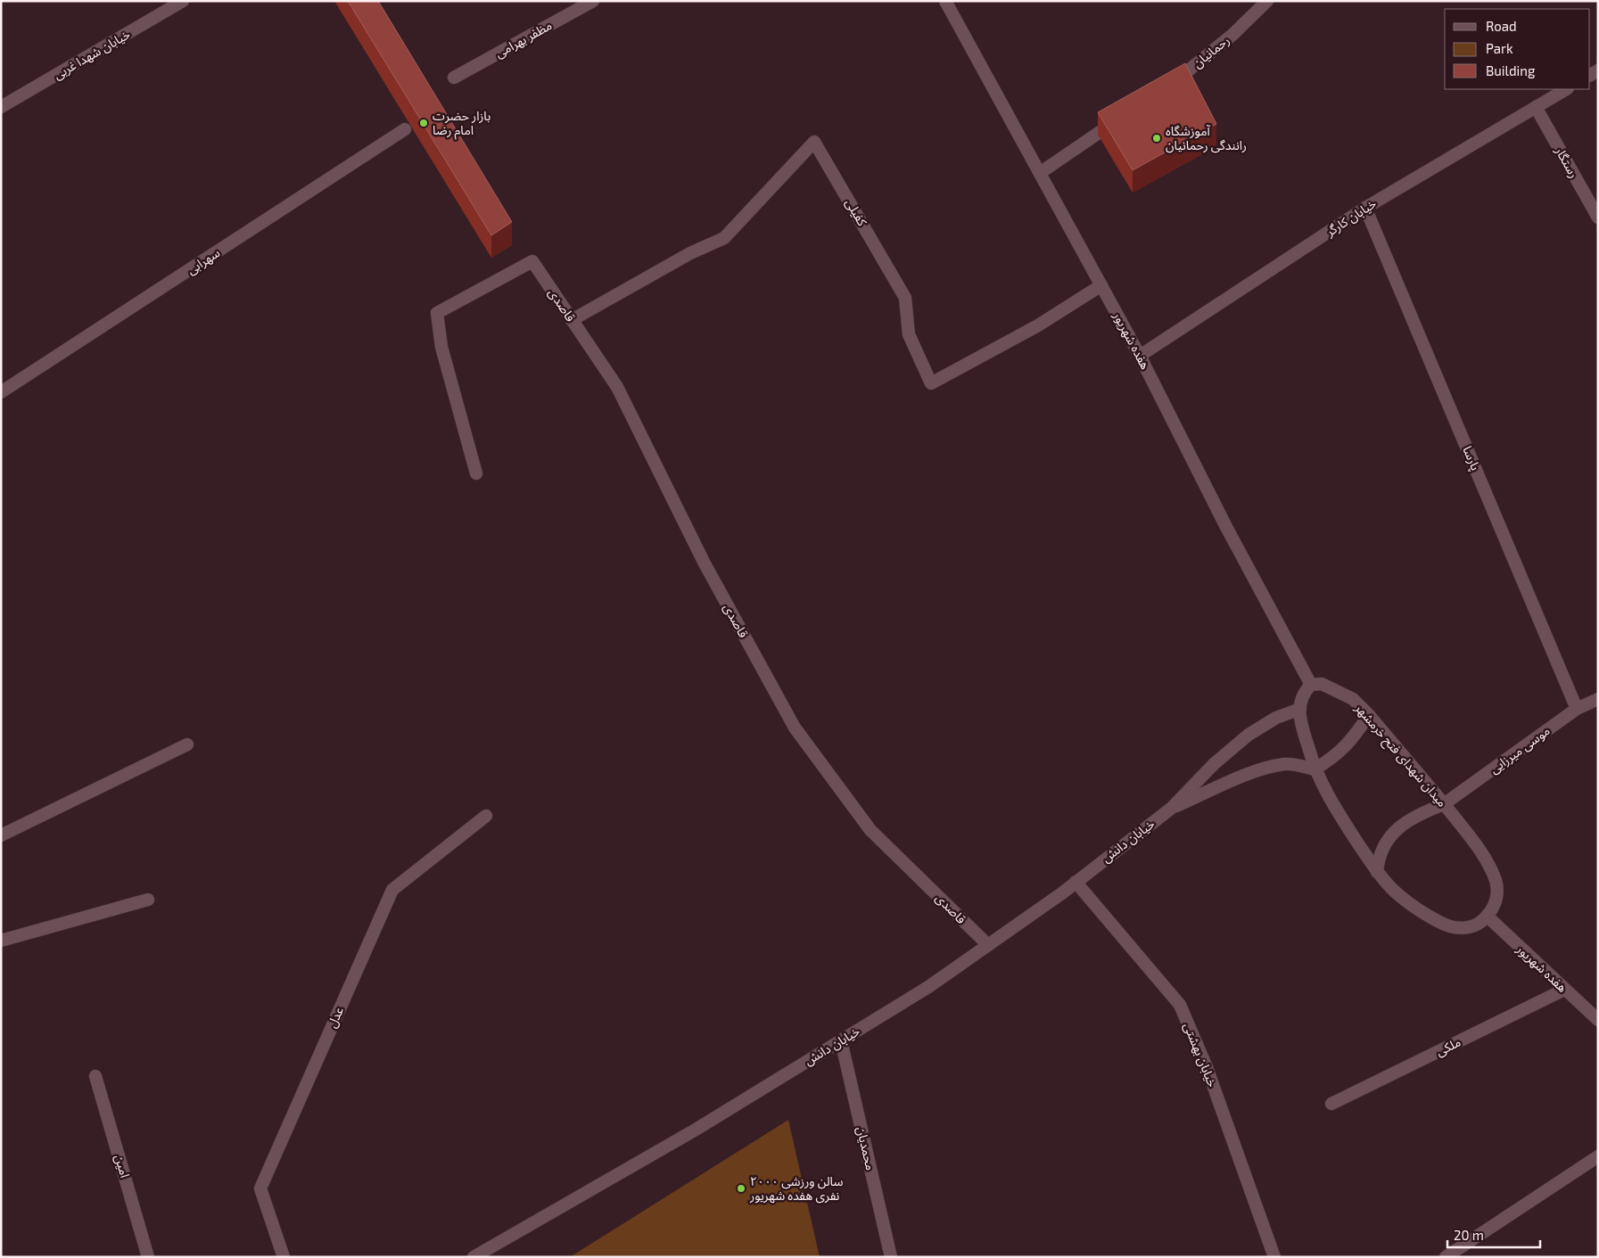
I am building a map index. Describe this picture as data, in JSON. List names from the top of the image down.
{
  "streets": {
    "main road": [
      "مظفر بهرامی",
      "رحمانیان",
      "خیابان شهدا غربی",
      "رستگار",
      "کفیلی",
      "خیابان کارگر",
      "سهرابی",
      "قاصدی",
      "هفده شهریور",
      "پارسا",
      "موسی میرزایی",
      "میدان شهدای فتح خرمشهر",
      "خیابان دانش",
      "عدل",
      "ملکی",
      "خیابان بهشتی",
      "محمدیان",
      "امین"
    ]
  },
  "crossings": [
    ["رستگار", "خیابان کارگر"],
    ["کفیلی", "قاصدی"],
    ["کفیلی", "هفده شهریور"],
    ["خیابان کارگر", "هفده شهریور"],
    ["خیابان کارگر", "پارسا"],
    ["قاصدی", "خیابان دانش"],
    ["هفده شهریور", "موسی میرزایی"],
    ["هفده شهریور", "میدان شهدای فتح خرمشهر"],
    ["هفده شهریور", "ملکی"],
    ["پارسا", "موسی میرزایی"],
    ["موسی میرزایی", "میدان شهدای فتح خرمشهر"],
    ["خیابان دانش", "خیابان بهشتی"],
    ["خیابان دانش", "محمدیان"]
  ],
  "places": ["بازار حضرت امام رضا", "آموزشگاه رانندگی رحمانیان", "سالن ورزشی ۲۰۰۰ نفری هفده شهریور"],
  "legend": ["Road", "Park", "Building"],
  "scale_bar": "20 m"
}
